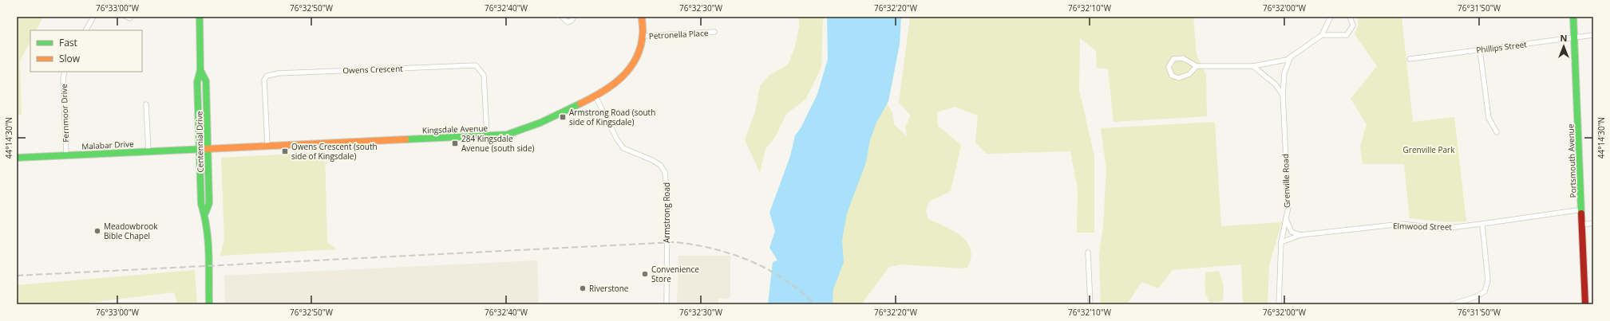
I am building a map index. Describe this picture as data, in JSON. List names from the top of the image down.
{
  "streets": {
    "main road": [
      "Kingsdale Avenue",
      "Centennial Drive",
      "Malabar Drive",
      "Portsmouth Avenue"
    ],
    "street": [
      "Petronella Place",
      "Phillips Street",
      "Owens Crescent",
      "Fernmoor Drive",
      "Grenville Road",
      "Armstrong Road",
      "Elmwood Street"
    ]
  },
  "crossings": [
    ["Petronella Place", "Kingsdale Avenue"],
    ["Phillips Street", "Portsmouth Avenue"],
    ["Owens Crescent", "Kingsdale Avenue"],
    ["Fernmoor Drive", "Malabar Drive"],
    ["Kingsdale Avenue", "Centennial Drive"],
    ["Kingsdale Avenue", "Malabar Drive"],
    ["Kingsdale Avenue", "Armstrong Road"],
    ["Centennial Drive", "Malabar Drive"],
    ["Portsmouth Avenue", "Elmwood Street"],
    ["Grenville Road", "Elmwood Street"]
  ],
  "parks": ["Grenville Park"],
  "places": {
    "transit": ["Armstrong Road (south side of Kingsdale)", "284 Kingsdale Avenue (south side)", "Owens Crescent (south side of Kingsdale)"],
    "other": ["Meadowbrook Bible Chapel", "Convenience Store", "Riverstone"]
  },
  "legend": ["Fast", "Slow"],
  "north": "top",
  "coordinates": [
    "76°33'00\"W",
    "76°32'50\"W",
    "76°32'40\"W",
    "76°32'30\"W",
    "76°32'20\"W",
    "76°32'10\"W",
    "76°32'00\"W",
    "76°31'50\"W",
    "44°14'30\"N"
  ]
}
